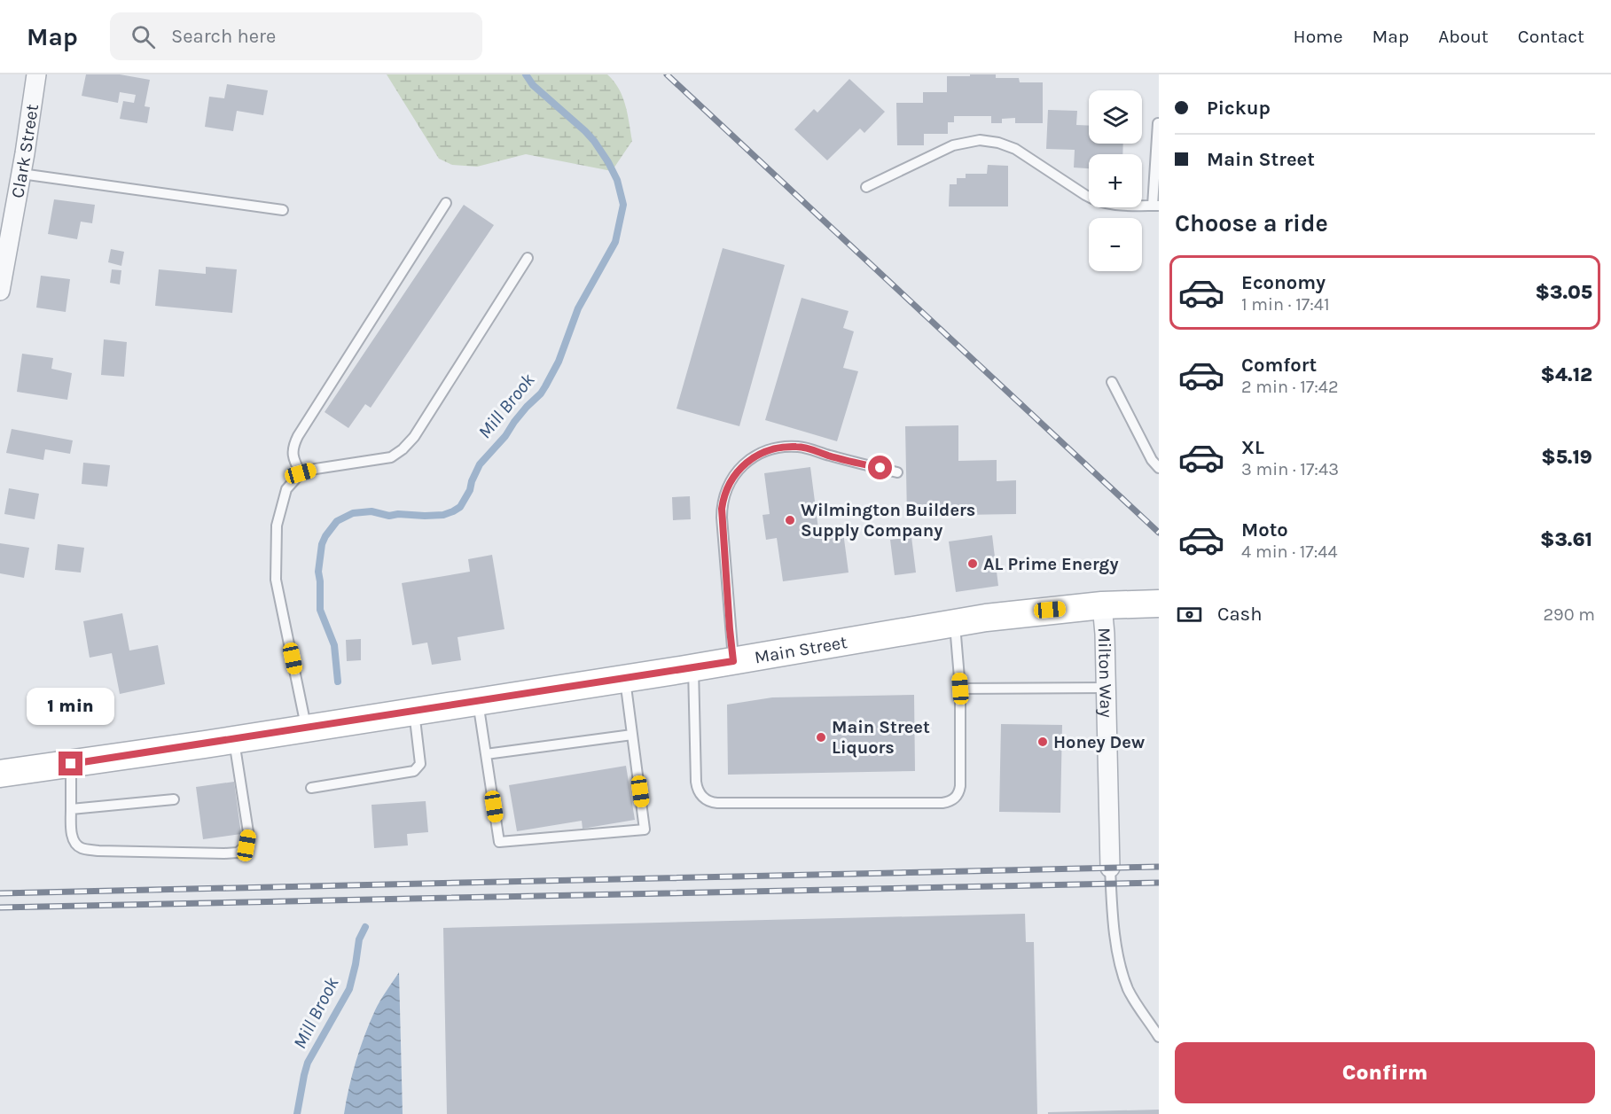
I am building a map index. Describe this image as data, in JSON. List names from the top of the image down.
{
  "streets": {
    "main road": ["Main Street"],
    "street": ["Clark Street", "Milton Way"]
  },
  "crossings": [
    ["Main Street", "Milton Way"]
  ],
  "water": ["Mill Brook"],
  "places": [
    "Wilmington Builders Supply Company",
    "AL Prime Energy",
    "Main Street Liquors",
    "Honey Dew"
  ],
  "page": {
    "header": "Map",
    "search": "Search here",
    "nav": [
      "Home",
      "Map",
      "About",
      "Contact"
    ],
    "banner": ["Pickup", "Main Street"],
    "map_buttons": ["+", "−"],
    "heading": "Choose a ride",
    "list": [
      {
        "name": "Economy",
        "note": "1 min · 17:41",
        "value": "$3.05"
      },
      {
        "name": "Comfort",
        "note": "2 min · 17:42",
        "value": "$4.12"
      },
      {
        "name": "XL",
        "note": "3 min · 17:43",
        "value": "$5.19"
      },
      {
        "name": "Moto",
        "note": "4 min · 17:44",
        "value": "$3.61"
      }
    ],
    "pay": ["Cash", "290 m"],
    "bubble": "1 min",
    "buttons": "Confirm"
  }
}
